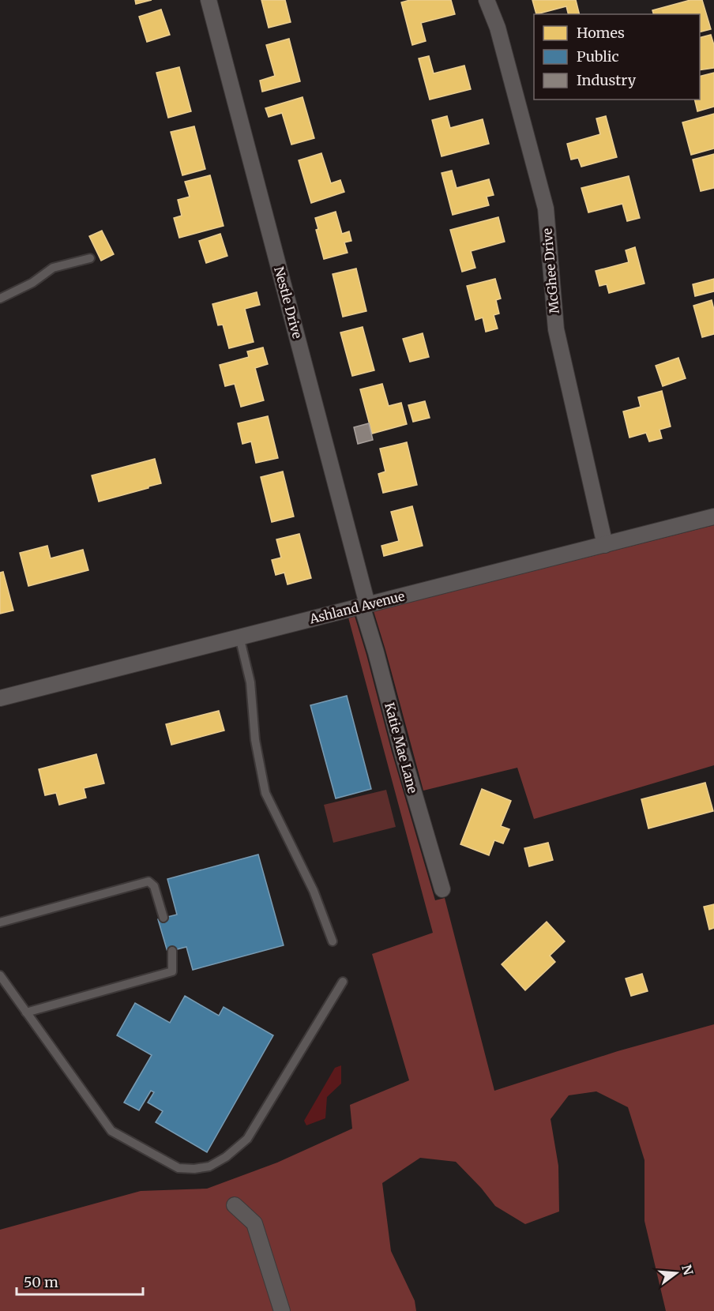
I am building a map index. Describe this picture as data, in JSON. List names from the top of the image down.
{
  "streets": {
    "street": [
      "McGhee Drive",
      "Nestle Drive",
      "Ashland Avenue",
      "Katie Mae Lane"
    ]
  },
  "crossings": [
    ["McGhee Drive", "Ashland Avenue"],
    ["Nestle Drive", "Ashland Avenue"],
    ["Nestle Drive", "Katie Mae Lane"],
    ["Ashland Avenue", "Katie Mae Lane"]
  ],
  "legend": ["Homes", "Public", "Industry"],
  "scale_bar": "50 m",
  "north": "right"
}
